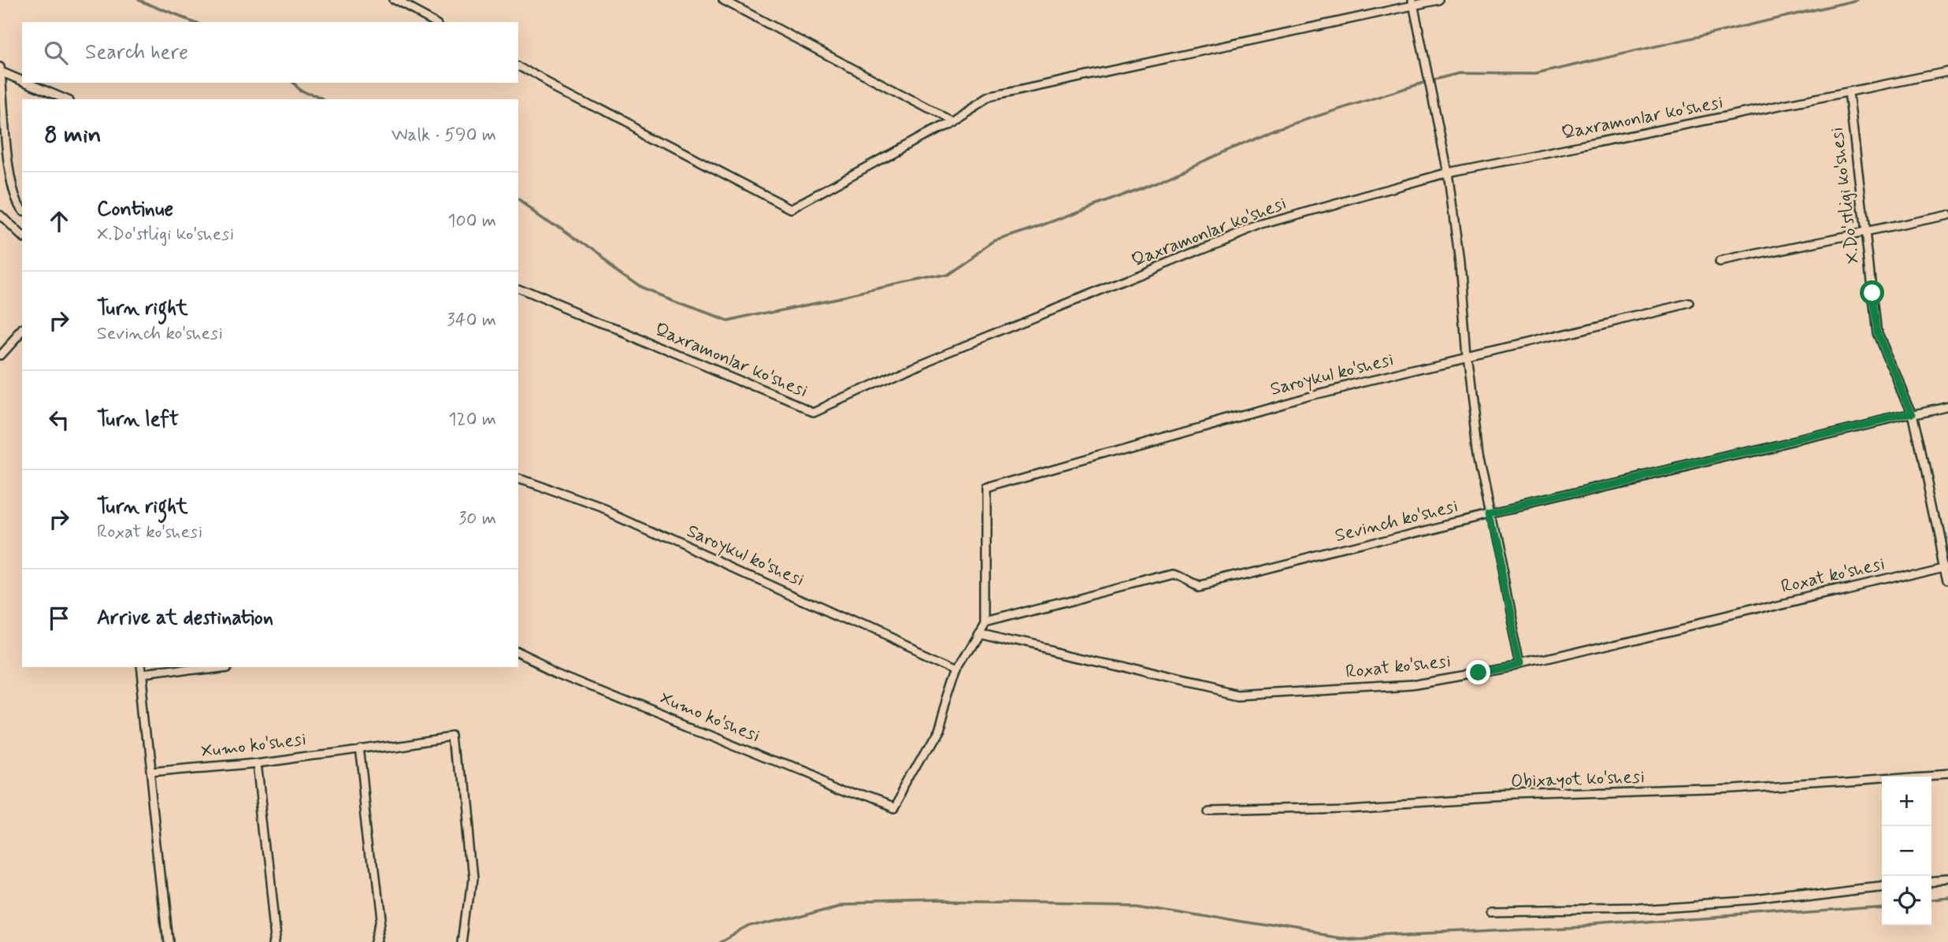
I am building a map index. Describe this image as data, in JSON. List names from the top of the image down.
{
  "streets": {
    "street": [
      "Qaxramonlar ko'shesi",
      "X.Do'stligi ko'shesi",
      "Saroykul ko'shesi",
      "Sevinch ko'shesi",
      "Roxat ko'shesi",
      "Xumo ko'shesi",
      "Obixayot ko'shesi"
    ]
  },
  "crossings": [
    ["Qaxramonlar ko'shesi", "X.Do'stligi ko'shesi"],
    ["X.Do'stligi ko'shesi", "Sevinch ko'shesi"],
    ["X.Do'stligi ko'shesi", "Roxat ko'shesi"],
    ["Saroykul ko'shesi", "Sevinch ko'shesi"],
    ["Saroykul ko'shesi", "Xumo ko'shesi"]
  ],
  "page": {
    "search": "Search here",
    "heading": ["8 min", "Walk · 590 m"],
    "list": [
      ["Continue", "X.Do'stligi ko'shesi", "100 m"],
      ["Turn right", "Sevinch ko'shesi", "340 m"],
      ["Turn left", "120 m"],
      ["Turn right", "Roxat ko'shesi", "30 m"],
      "Arrive at destination"
    ],
    "map_buttons": ["+", "−"]
  }
}
